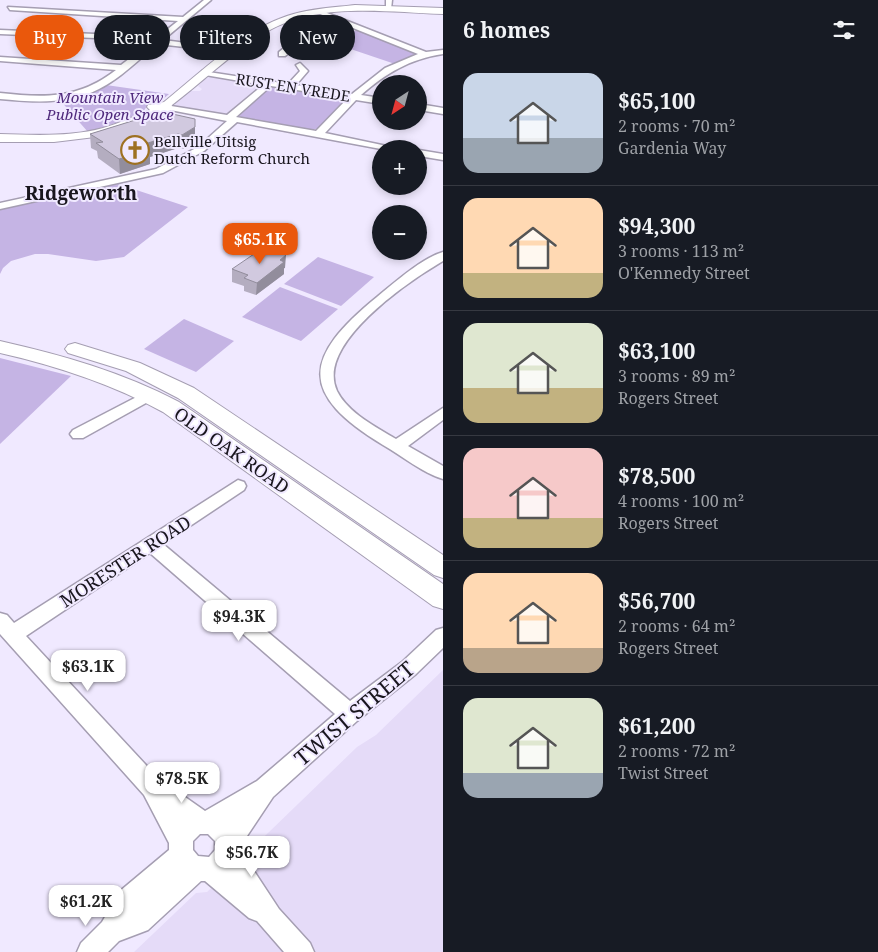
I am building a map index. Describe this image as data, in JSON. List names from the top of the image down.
{
  "streets": {
    "main road": ["OLD OAK ROAD"],
    "street": ["RUST EN VREDE", "MORESTER ROAD", "TWIST STREET"]
  },
  "districts": ["Ridgeworth"],
  "parks": ["Mountain View Public Open Space"],
  "places": {
    "church": ["Bellville Uitsig Dutch Reform Church"]
  },
  "north": "bottom left",
  "page": {
    "heading": "6 homes",
    "chip": [
      "Buy",
      "Rent",
      "Filters",
      "New"
    ],
    "list": [
      {
        "name": "$65,100",
        "note": "2 rooms · 70 m² · Gardenia Way"
      },
      {
        "name": "$94,300",
        "note": "3 rooms · 113 m² · O'Kennedy Street"
      },
      {
        "name": "$63,100",
        "note": "3 rooms · 89 m² · Rogers Street"
      },
      {
        "name": "$78,500",
        "note": "4 rooms · 100 m² · Rogers Street"
      },
      {
        "name": "$56,700",
        "note": "2 rooms · 64 m² · Rogers Street"
      },
      {
        "name": "$61,200",
        "note": "2 rooms · 72 m² · Twist Street"
      }
    ],
    "map_buttons": ["+", "−"],
    "price": [
      "$65.1K",
      "$94.3K",
      "$63.1K",
      "$78.5K",
      "$56.7K",
      "$61.2K"
    ]
  }
}
